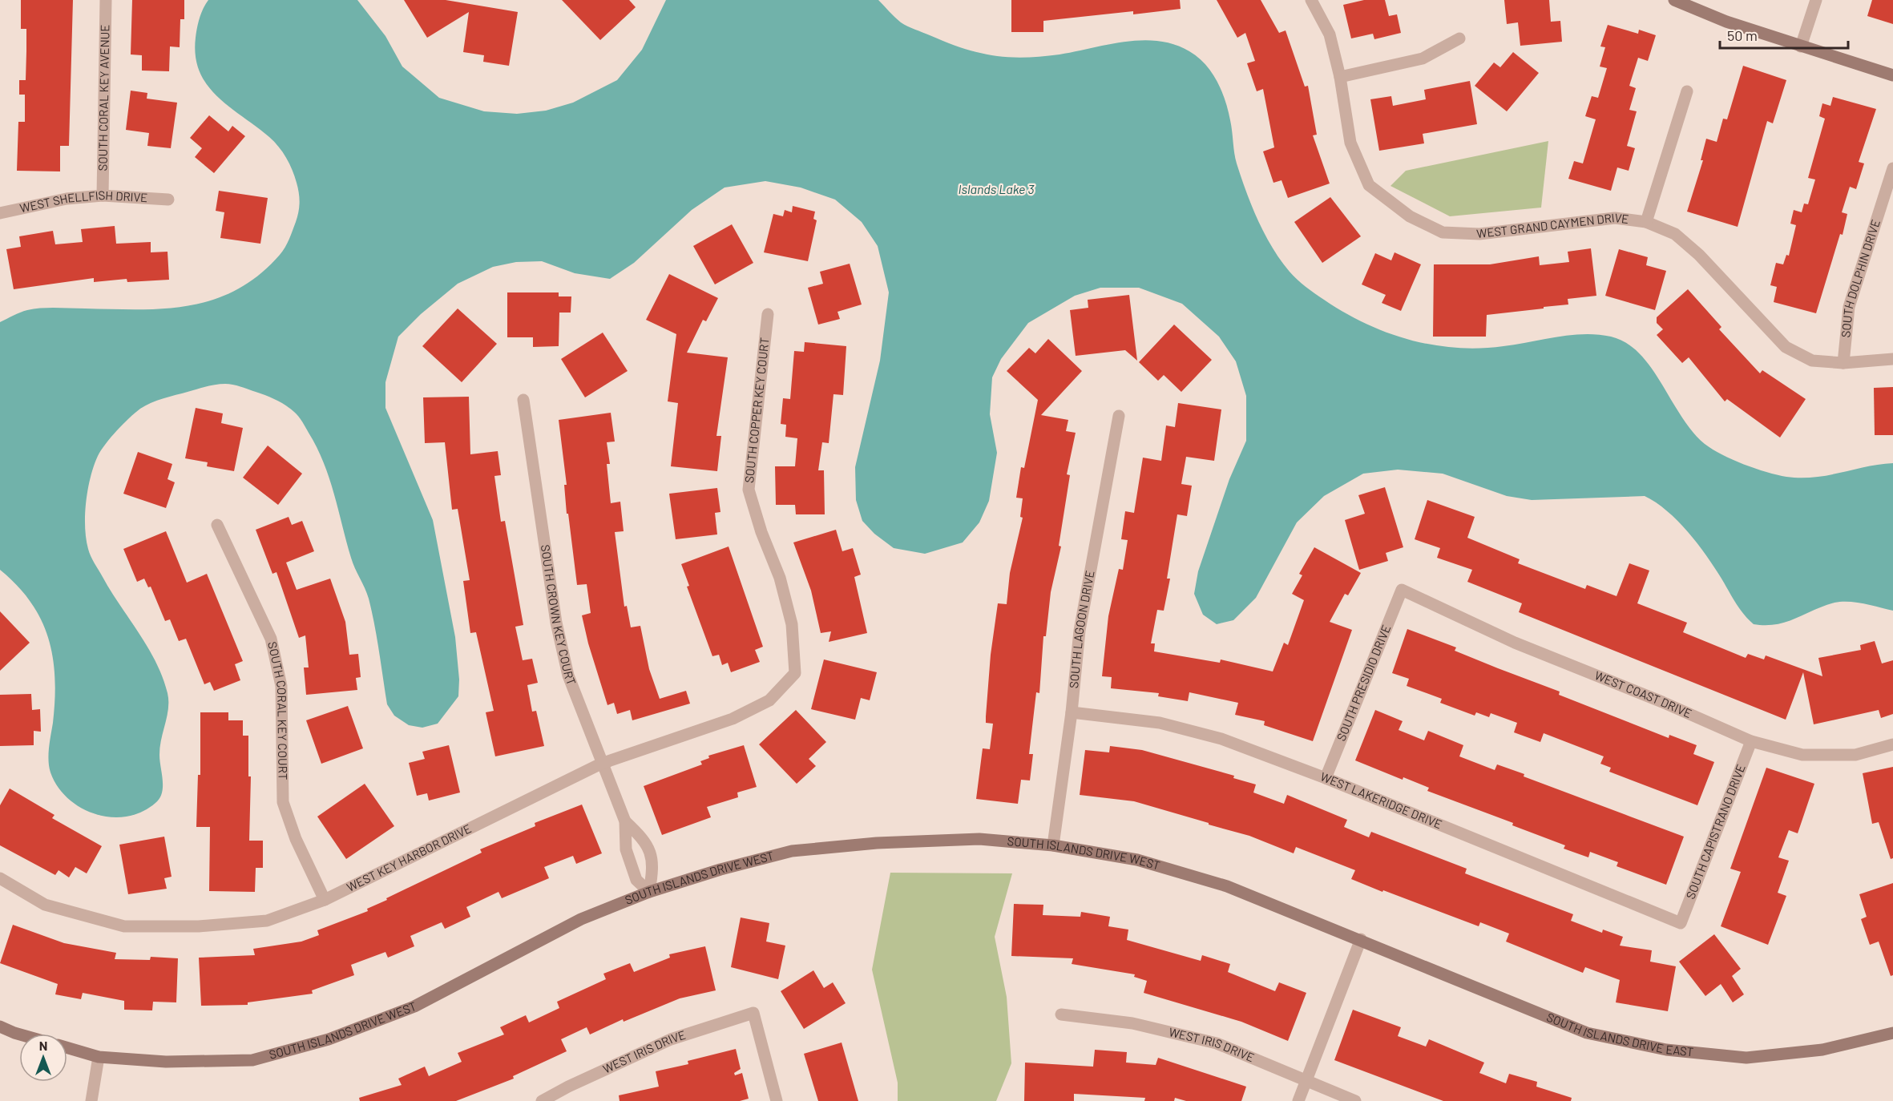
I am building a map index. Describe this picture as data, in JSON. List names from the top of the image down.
{
  "streets": {
    "street": [
      "SOUTH CORAL KEY AVENUE",
      "WEST SHELLFISH DRIVE",
      "WEST GRAND CAYMEN DRIVE",
      "SOUTH DOLPHIN DRIVE",
      "SOUTH COPPER KEY COURT",
      "SOUTH CROWN KEY COURT",
      "SOUTH LAGOON DRIVE",
      "SOUTH PRESIDIO DRIVE",
      "WEST COAST DRIVE",
      "SOUTH CORAL KEY COURT",
      "WEST LAKERIDGE DRIVE",
      "SOUTH CAPISTRANO DRIVE",
      "SOUTH ISLANDS DRIVE WEST",
      "WEST KEY HARBOR DRIVE",
      "SOUTH ISLANDS DRIVE EAST",
      "WEST IRIS DRIVE"
    ]
  },
  "crossings": [
    ["SOUTH CORAL KEY AVENUE", "WEST SHELLFISH DRIVE"],
    ["WEST GRAND CAYMEN DRIVE", "SOUTH DOLPHIN DRIVE"],
    ["SOUTH COPPER KEY COURT", "WEST KEY HARBOR DRIVE"],
    ["SOUTH CROWN KEY COURT", "SOUTH ISLANDS DRIVE WEST"],
    ["SOUTH CROWN KEY COURT", "WEST KEY HARBOR DRIVE"],
    ["SOUTH LAGOON DRIVE", "WEST LAKERIDGE DRIVE"],
    ["SOUTH LAGOON DRIVE", "SOUTH ISLANDS DRIVE WEST"],
    ["SOUTH PRESIDIO DRIVE", "WEST COAST DRIVE"],
    ["SOUTH PRESIDIO DRIVE", "WEST LAKERIDGE DRIVE"],
    ["WEST COAST DRIVE", "SOUTH CAPISTRANO DRIVE"],
    ["SOUTH CORAL KEY COURT", "WEST KEY HARBOR DRIVE"],
    ["WEST LAKERIDGE DRIVE", "SOUTH CAPISTRANO DRIVE"],
    ["SOUTH ISLANDS DRIVE WEST", "SOUTH ISLANDS DRIVE EAST"]
  ],
  "water": ["Islands Lake 3"],
  "scale_bar": "50 m",
  "north": "top"
}
